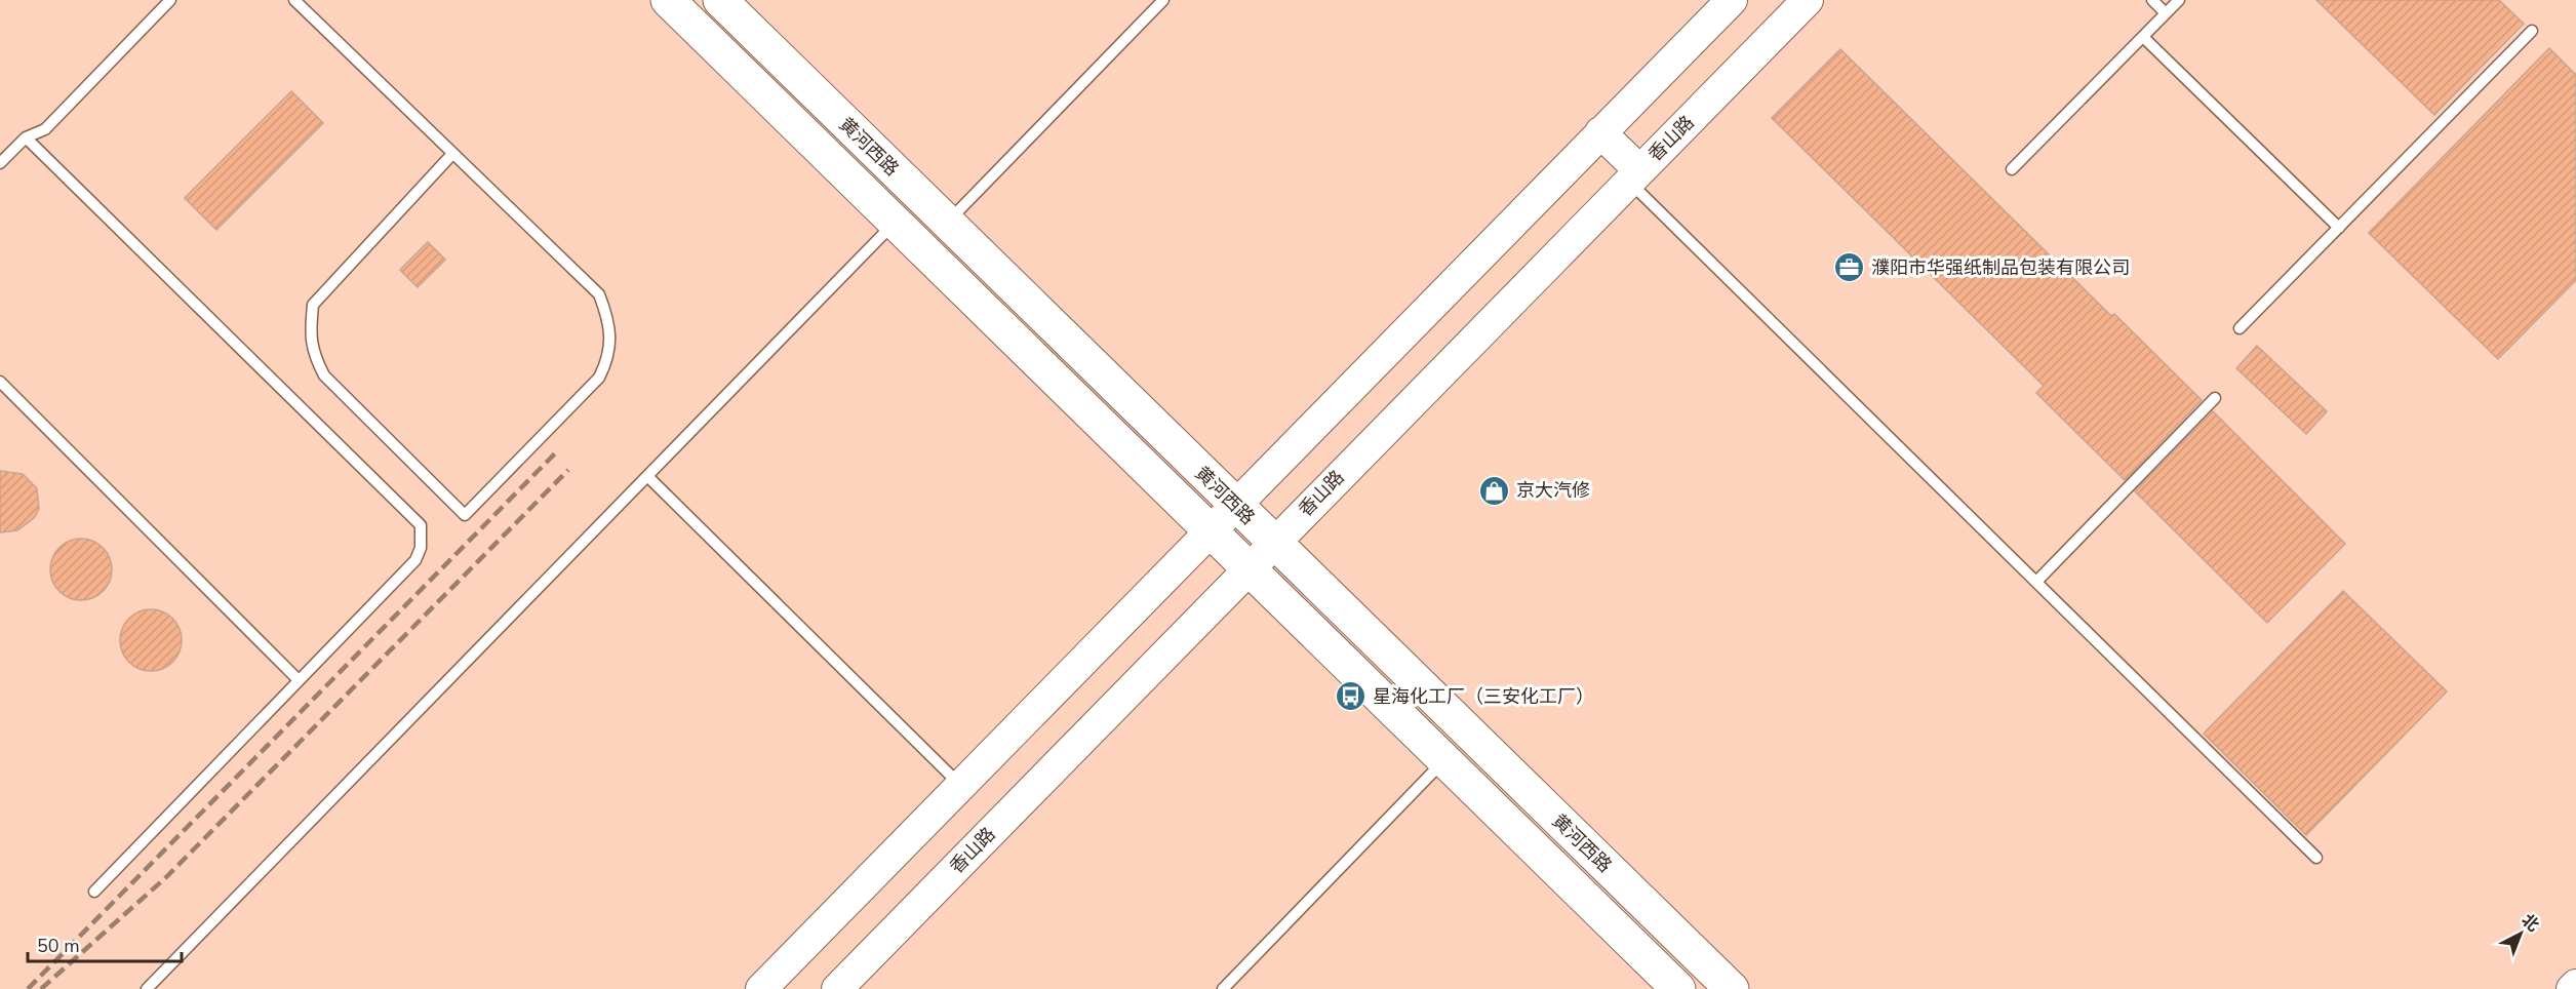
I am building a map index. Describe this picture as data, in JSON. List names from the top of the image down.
{
  "streets": {
    "main road": ["黄河西路"],
    "street": ["香山路"]
  },
  "crossings": [
    ["香山路", "黄河西路"]
  ],
  "places": {
    "office": ["濮阳市华强纸制品包装有限公司"],
    "shop": ["京大汽修"],
    "bus stop": ["星海化工厂（三安化工厂）"]
  },
  "scale_bar": "50 m",
  "north": "top right"
}
